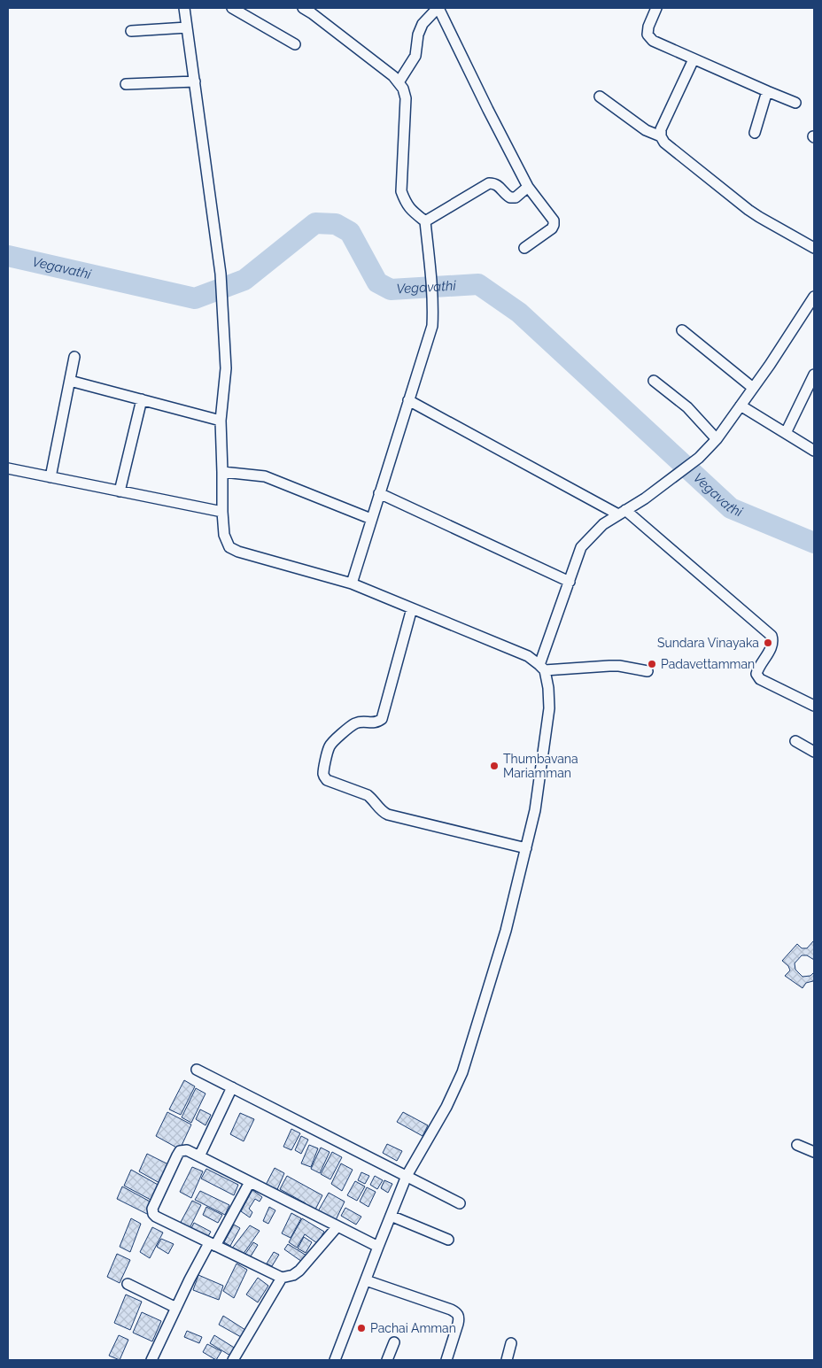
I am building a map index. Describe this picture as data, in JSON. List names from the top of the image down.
{
  "water": ["Vegavathi"],
  "places": [
    "Sundara Vinayaka",
    "Padavettamman",
    "Thumbavana Mariamman",
    "Pachai Amman"
  ]
}
